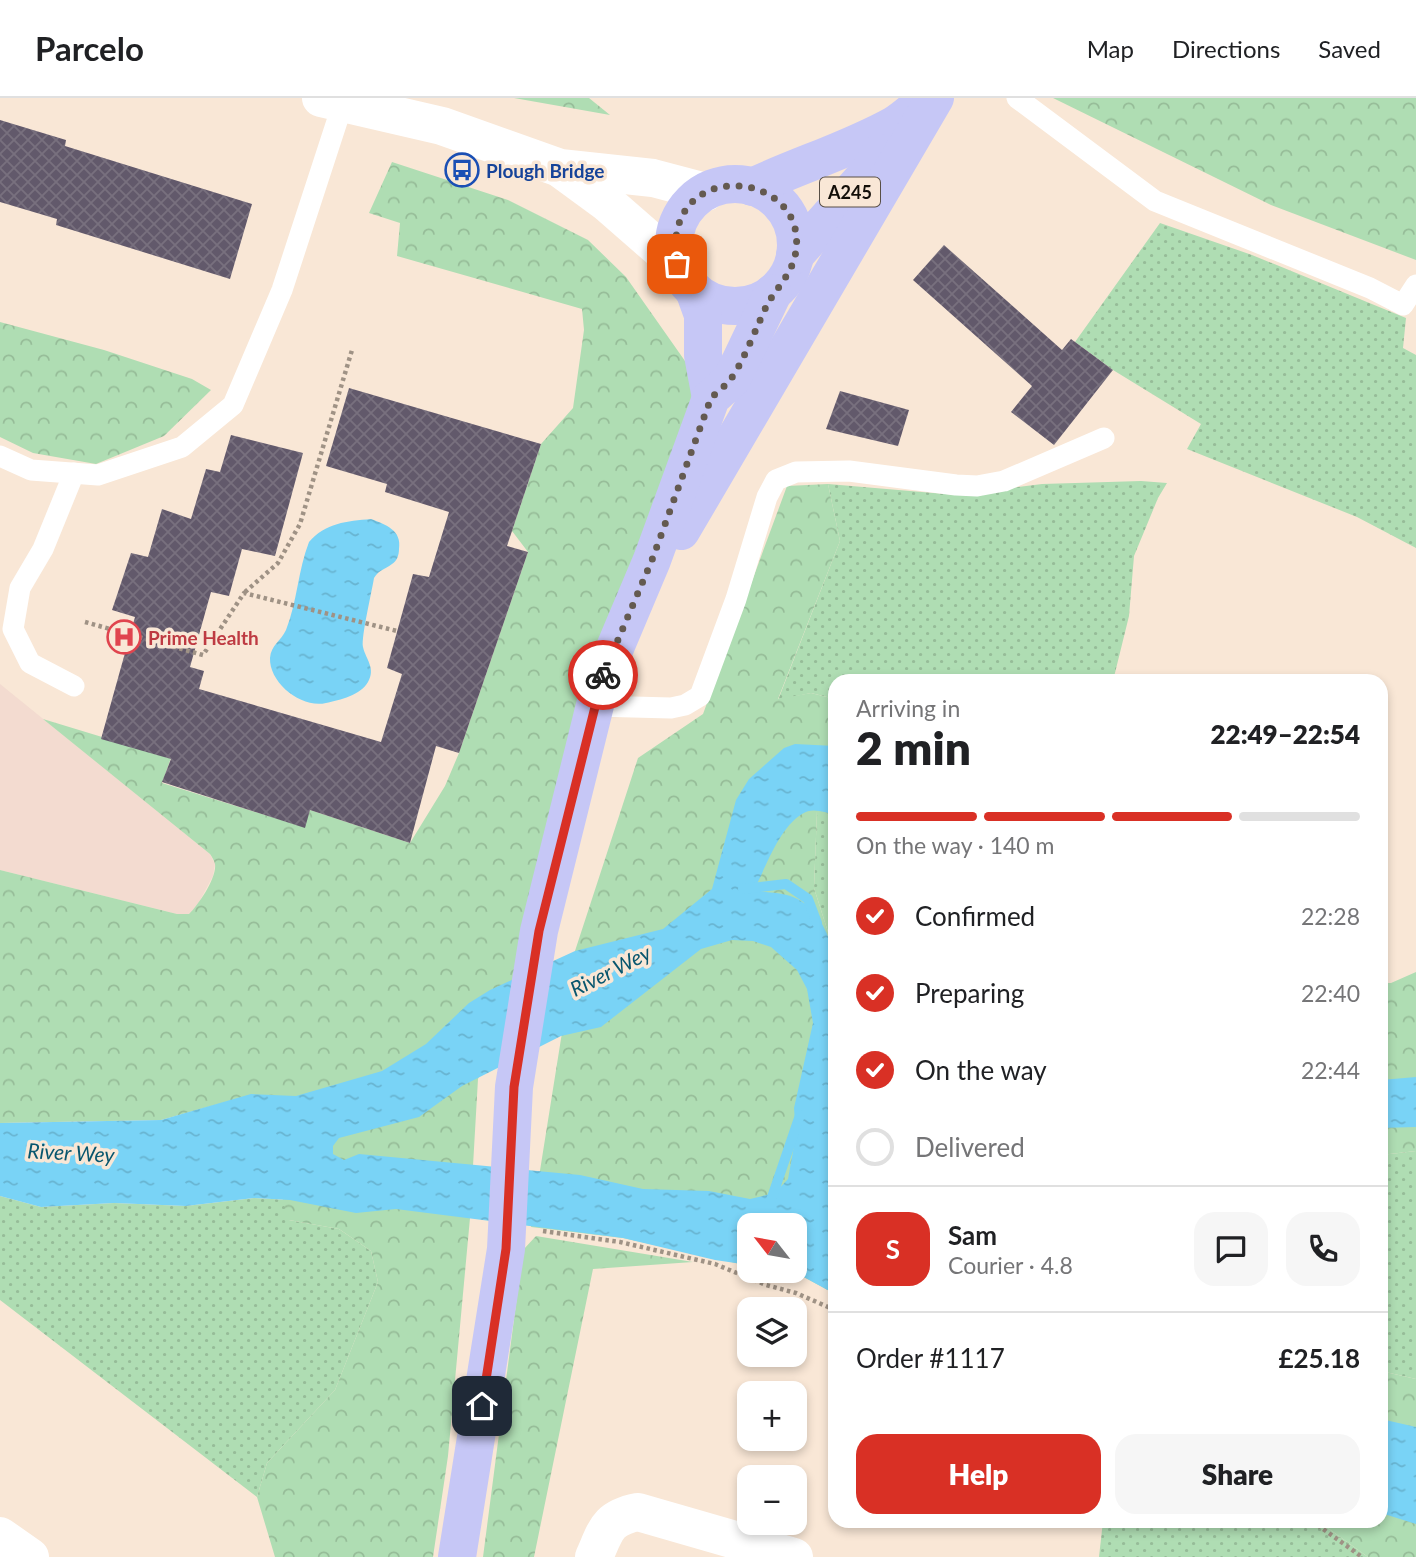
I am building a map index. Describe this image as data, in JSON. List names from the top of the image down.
{
  "streets": {
    "main road": ["A245"]
  },
  "water": ["River Wey"],
  "places": {
    "bus stop": ["Plough Bridge"],
    "hospital": ["Prime Health"]
  },
  "north": "top left",
  "page": {
    "header": "Parcelo",
    "nav": ["Map", "Directions", "Saved"],
    "heading": ["2 min", "Arriving in", "22:49–22:54"],
    "panel": [
      "Sam",
      "Courier · 4.8",
      "Order #1117",
      "£25.18"
    ],
    "bar": "On the way · 140 m",
    "list": [
      ["Confirmed", "22:28"],
      ["Preparing", "22:40"],
      ["On the way", "22:44"],
      "Delivered"
    ],
    "round": "S",
    "map_buttons": ["+", "−"],
    "buttons": ["Help", "Share"]
  }
}
